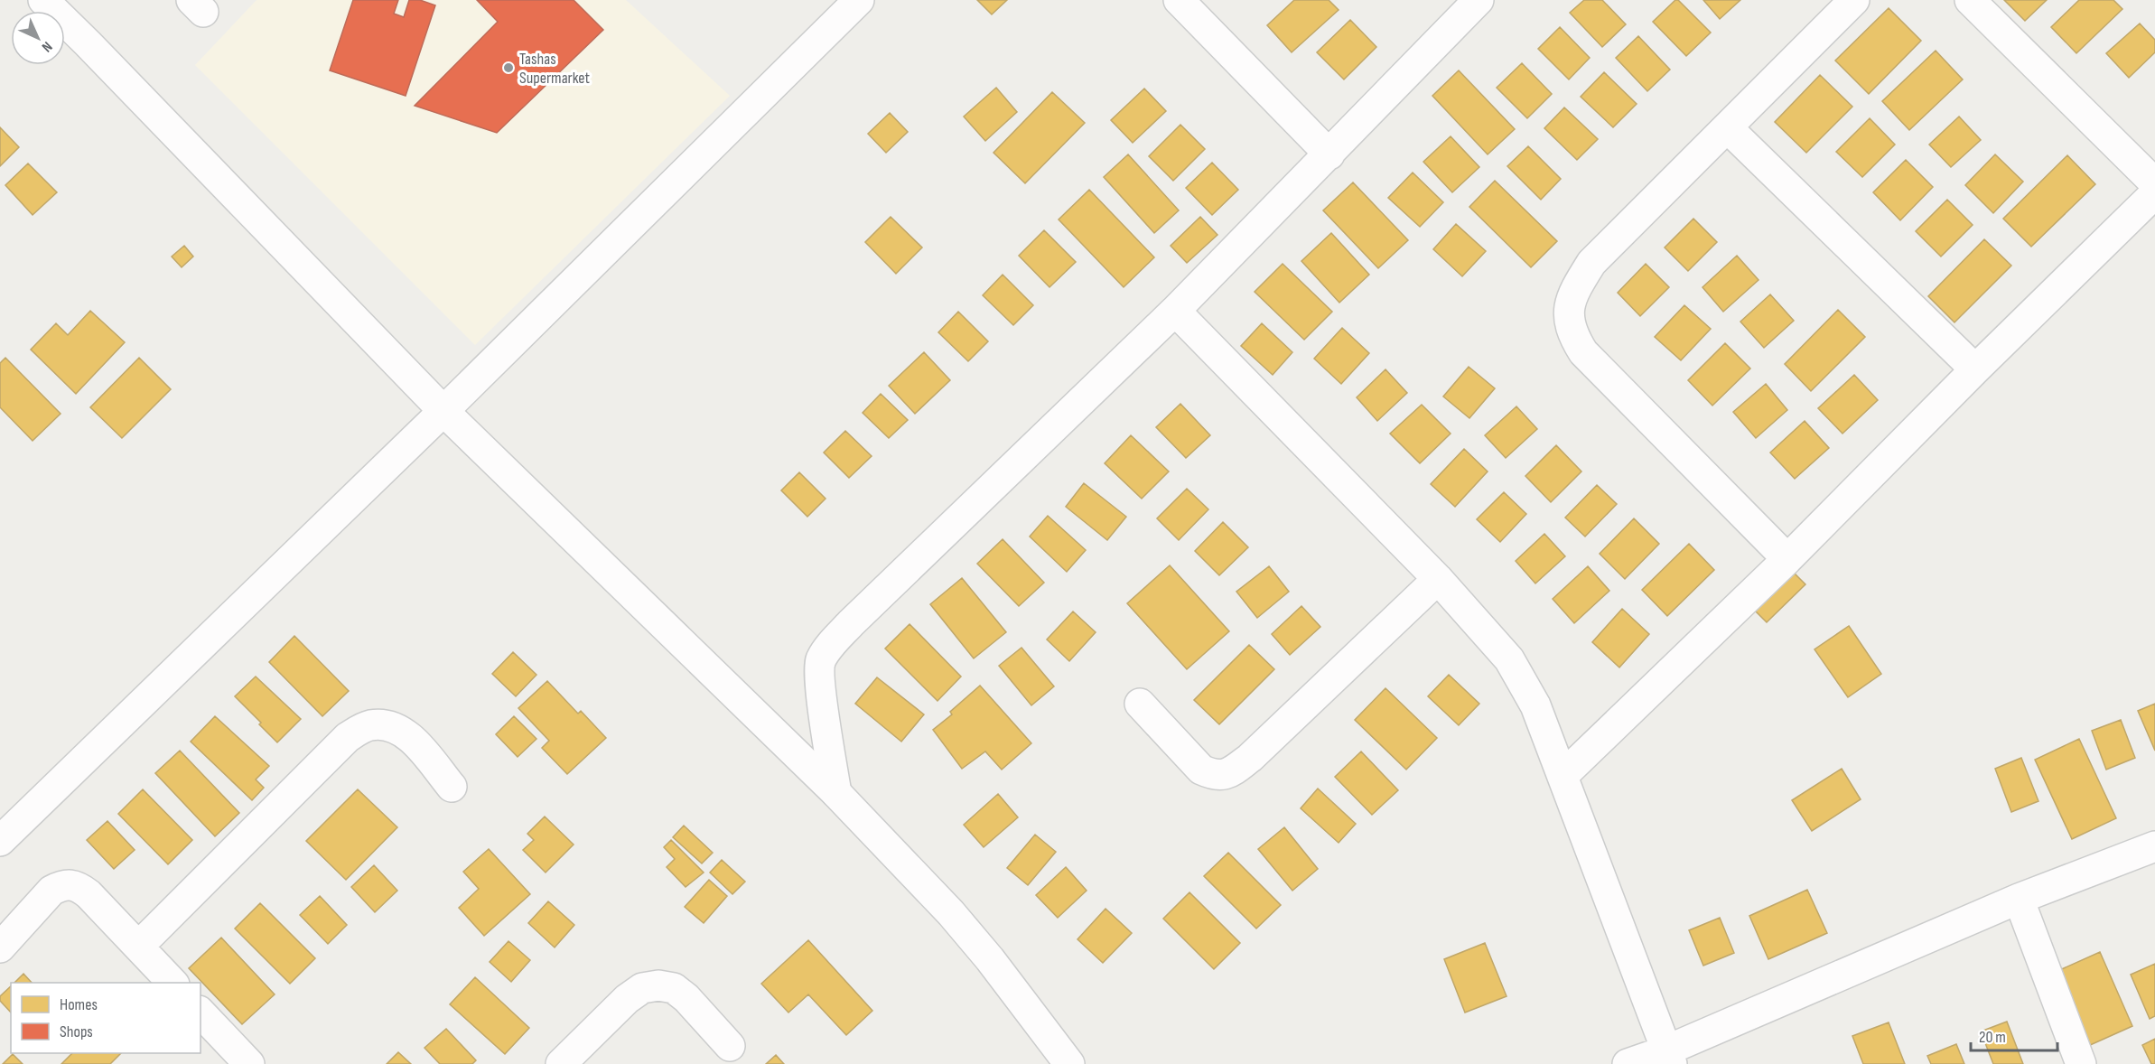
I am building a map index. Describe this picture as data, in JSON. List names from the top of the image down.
{
  "places": ["Tashas Supermarket"],
  "legend": ["Homes", "Shops"],
  "scale_bar": "20 m",
  "north": "bottom right"
}
